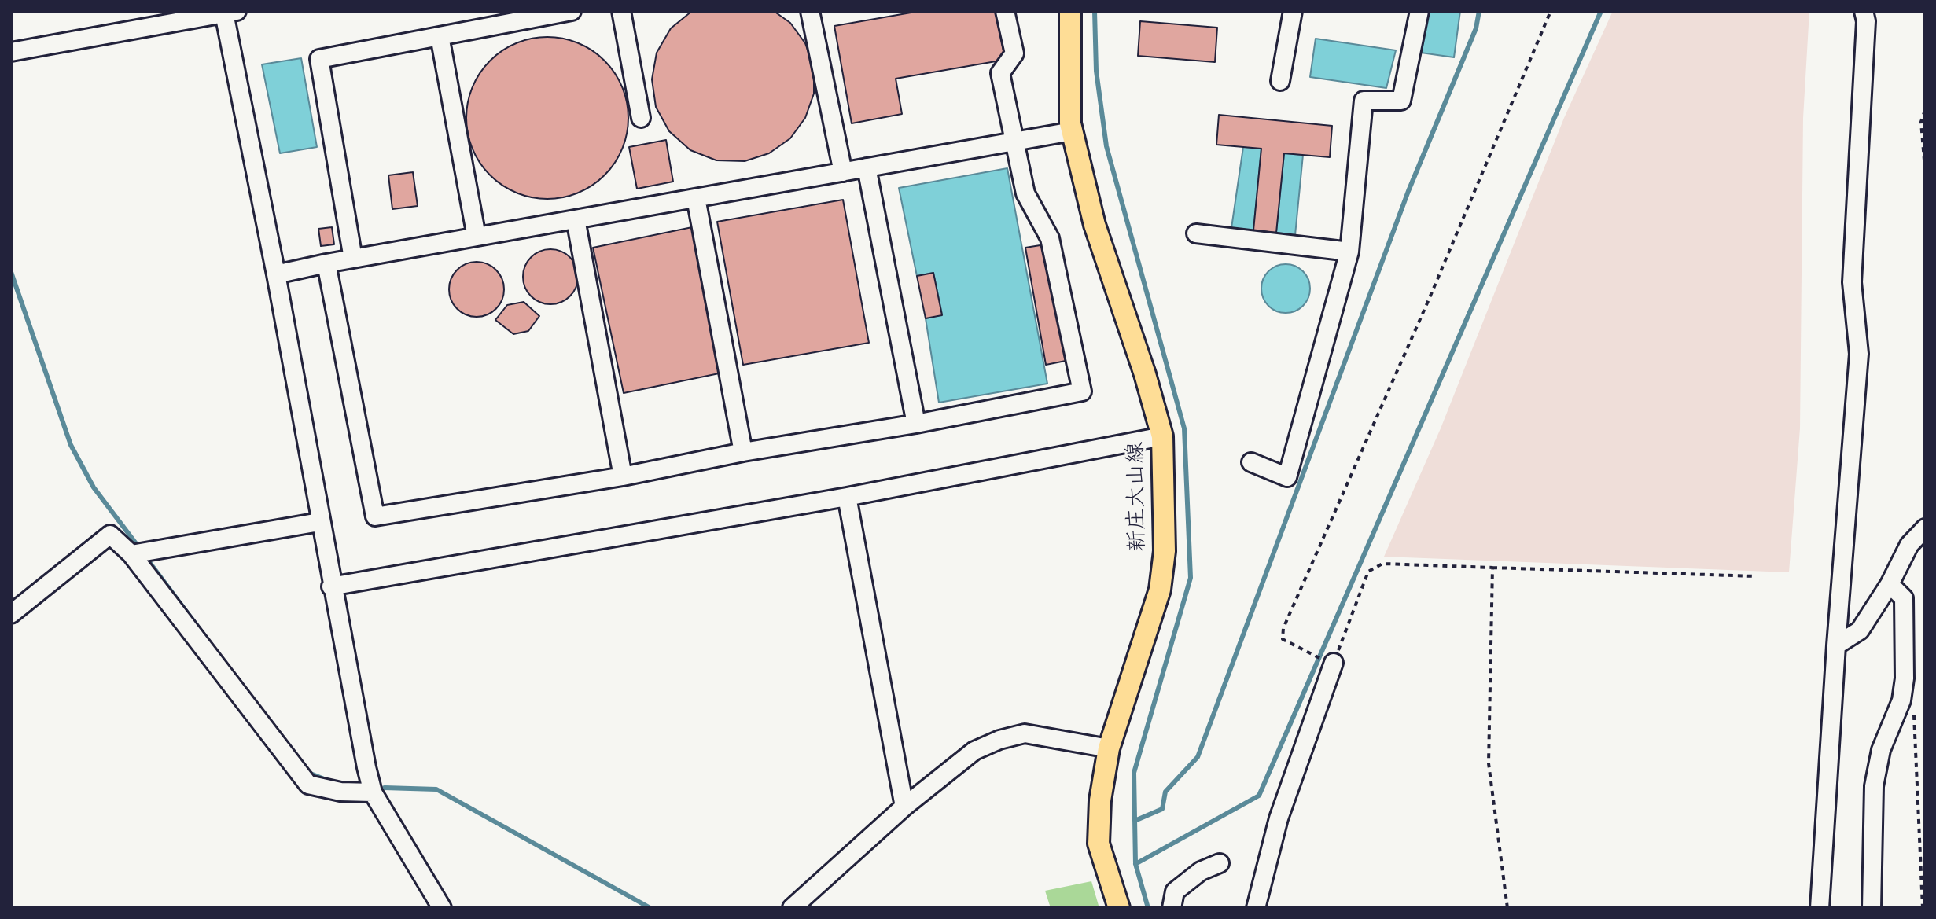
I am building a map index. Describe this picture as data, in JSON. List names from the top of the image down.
{
  "streets": {
    "main road": ["新庄大山線"]
  }
}
